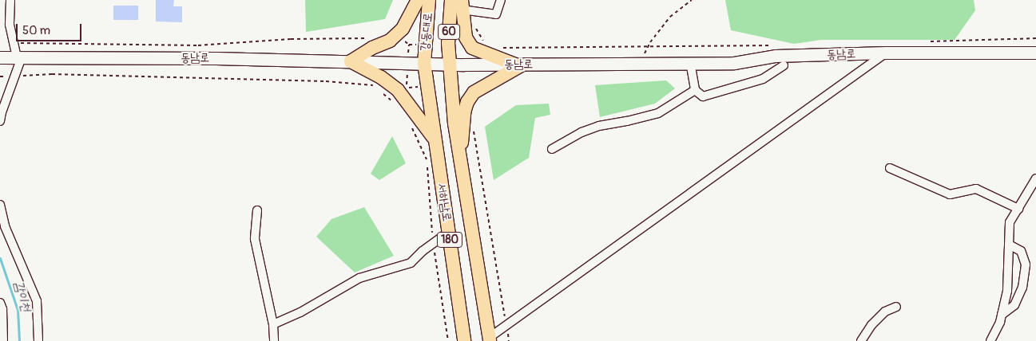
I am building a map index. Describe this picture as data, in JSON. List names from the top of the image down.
{
  "streets": {
    "main road": [
      "강동대로",
      "60",
      "동남로",
      "서하남로",
      "180"
    ]
  },
  "crossings": [
    ["강동대로", "동남로"],
    ["강동대로", "서하남로"],
    ["동남로", "서하남로"]
  ],
  "water": ["감이천"],
  "scale_bar": "50 m"
}
